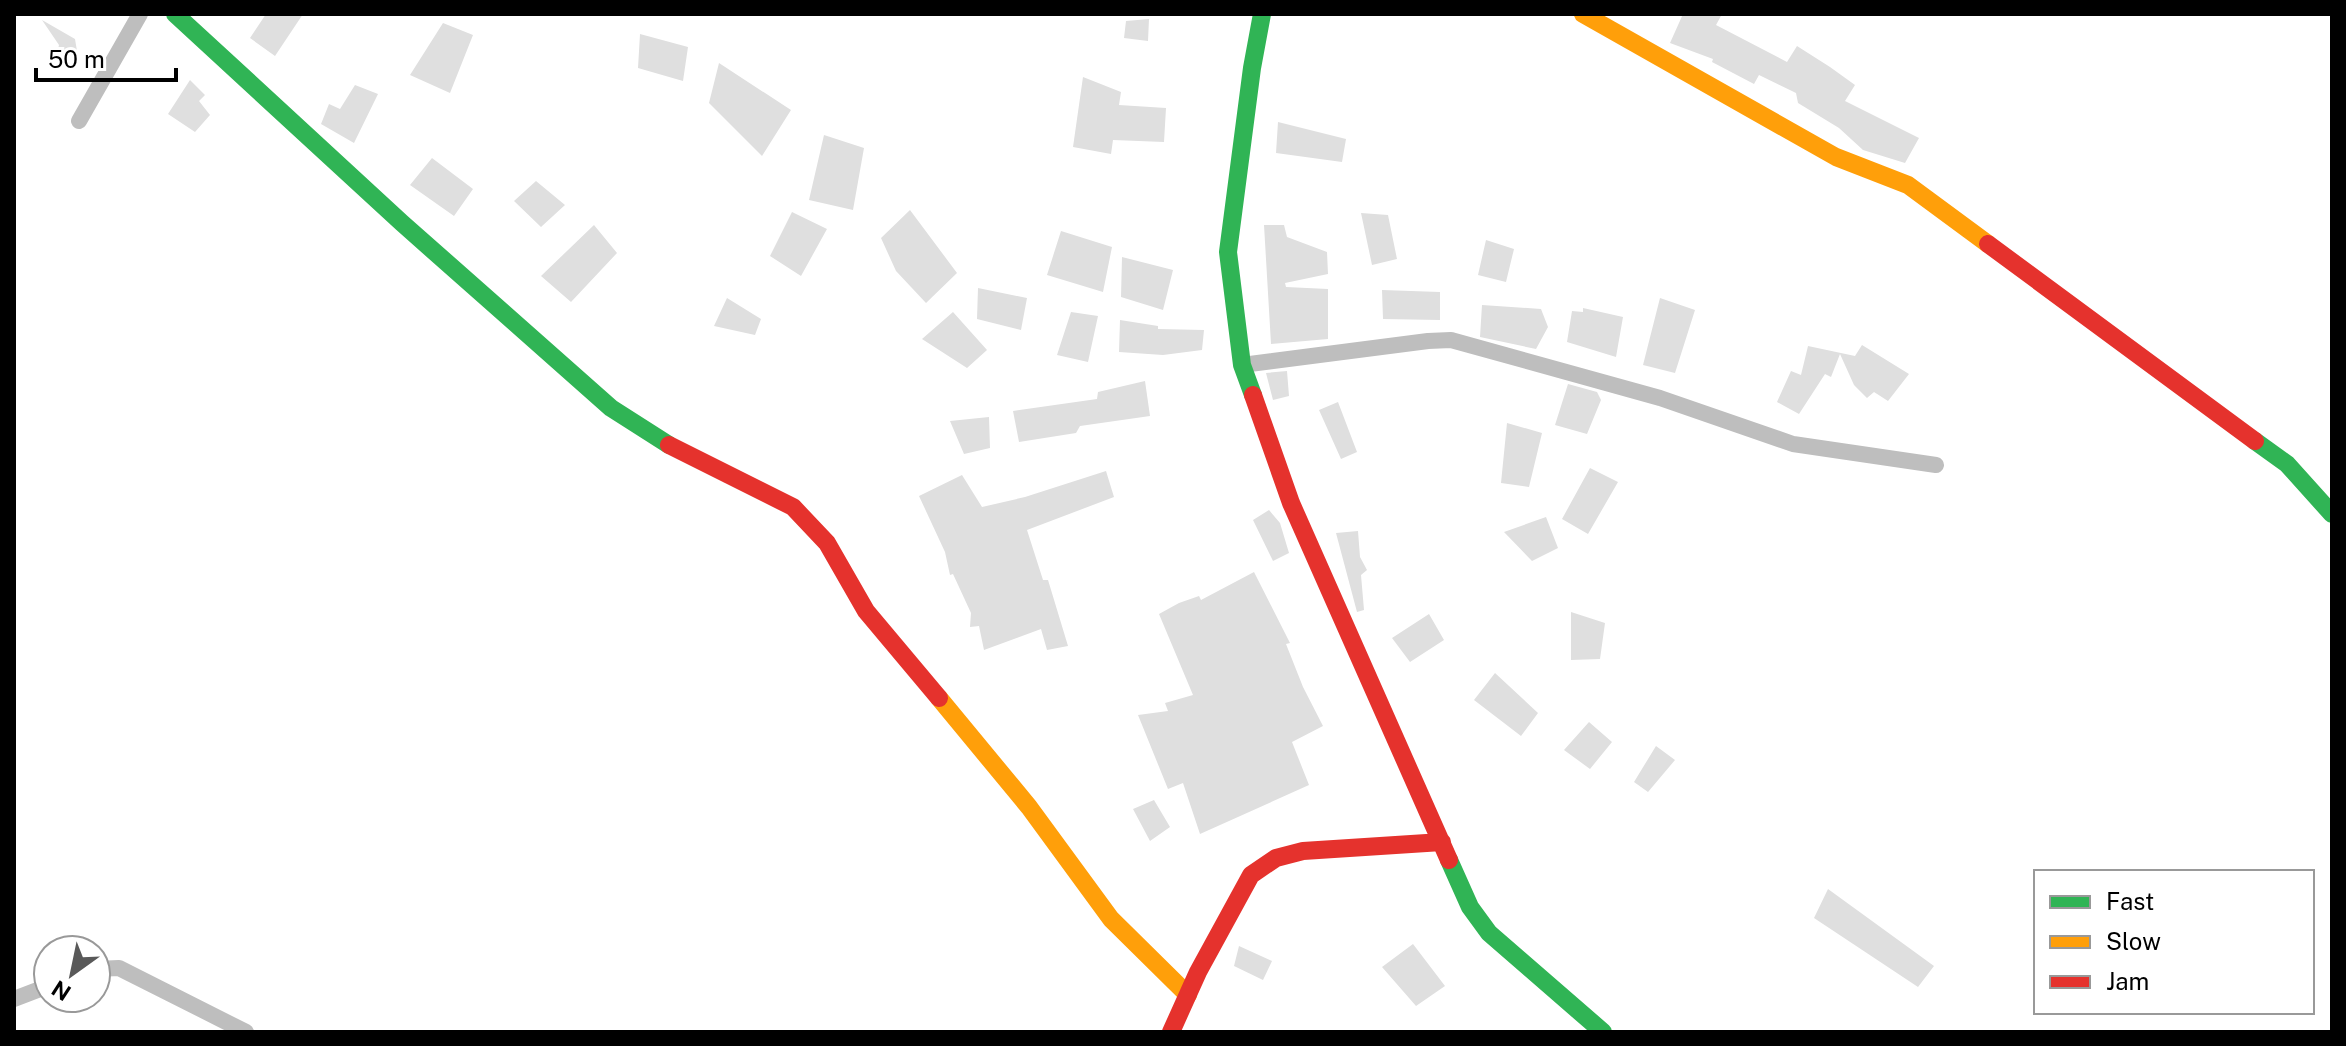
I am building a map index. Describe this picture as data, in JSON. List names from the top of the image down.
{
  "legend": ["Fast", "Slow", "Jam"],
  "scale_bar": "50 m",
  "north": "bottom left"
}
